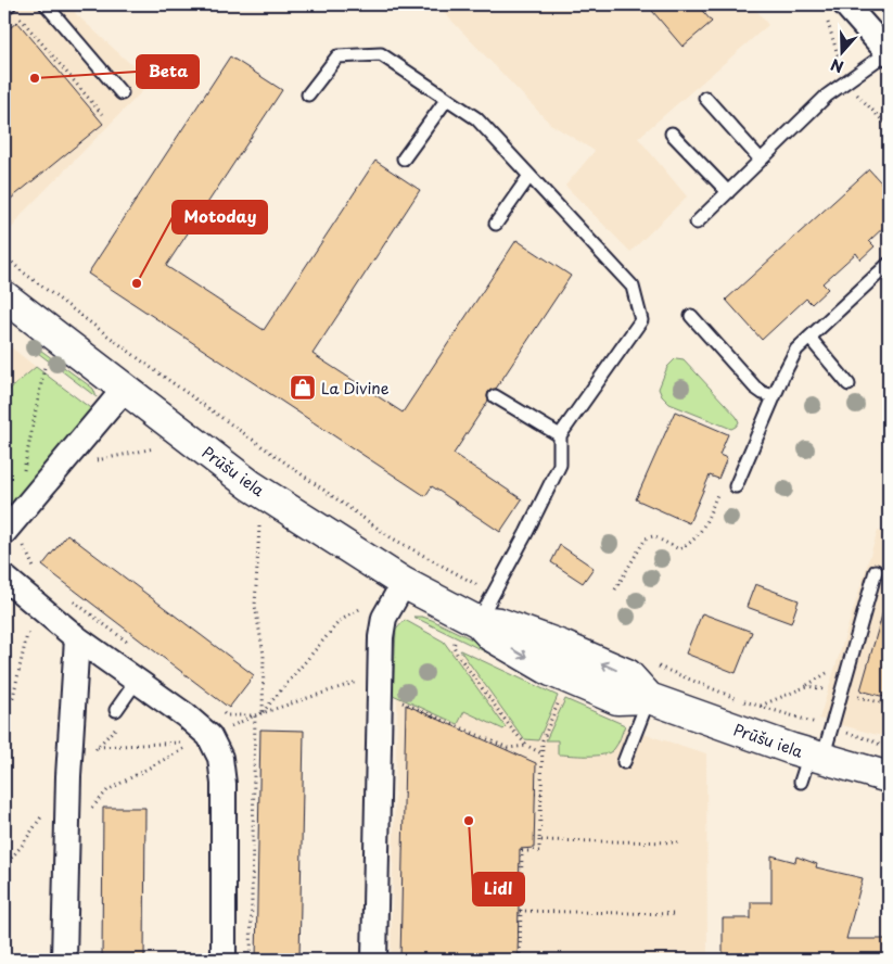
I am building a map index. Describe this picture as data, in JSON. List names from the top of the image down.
{
  "streets": {
    "street": ["Prūšu iela"]
  },
  "places": {
    "other": ["Beta", "Motoday", "Lidl"],
    "shop": ["La Divine"]
  },
  "north": "bottom"
}
